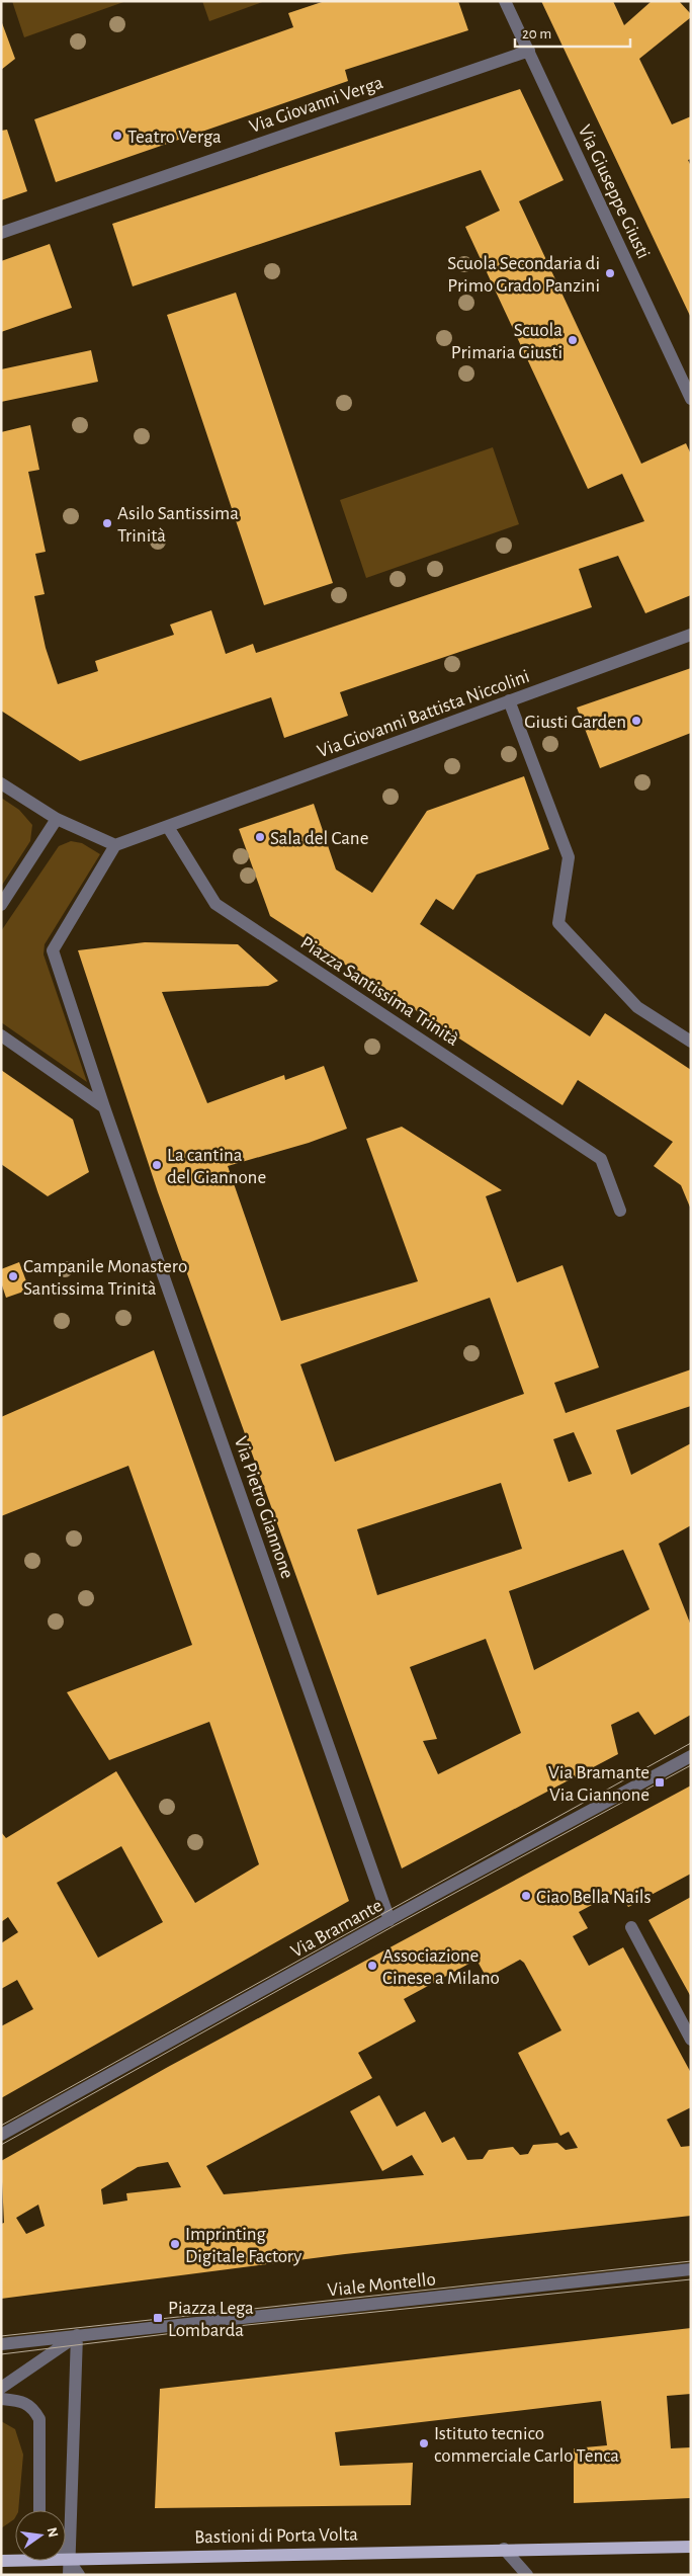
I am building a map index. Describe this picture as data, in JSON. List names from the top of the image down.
{
  "streets": {
    "main road": ["Bastioni di Porta Volta"],
    "street": [
      "Via Giovanni Verga",
      "Via Giuseppe Giusti",
      "Via Giovanni Battista Niccolini",
      "Piazza Santissima Trinità",
      "Via Pietro Giannone",
      "Via Bramante",
      "Viale Montello"
    ]
  },
  "crossings": [
    ["Via Giovanni Verga", "Via Giuseppe Giusti"],
    ["Via Giovanni Battista Niccolini", "Piazza Santissima Trinità"],
    ["Via Pietro Giannone", "Via Bramante"]
  ],
  "places": {
    "other": [
      "Teatro Verga",
      "Scuola Secondaria di Primo Grado Panzini",
      "Scuola Primaria Giusti",
      "Asilo Santissima Trinità",
      "Giusti Garden",
      "Sala del Cane",
      "La cantina del Giannone",
      "Campanile Monastero Santissima Trinità",
      "Ciao Bella Nails",
      "Associazione Cinese a Milano",
      "Imprinting Digitale Factory",
      "Istituto tecnico commerciale Carlo Tenca"
    ],
    "transit": ["Via Bramante Via Giannone", "Piazza Lega Lombarda"]
  },
  "scale_bar": "20 m",
  "north": "right"
}
